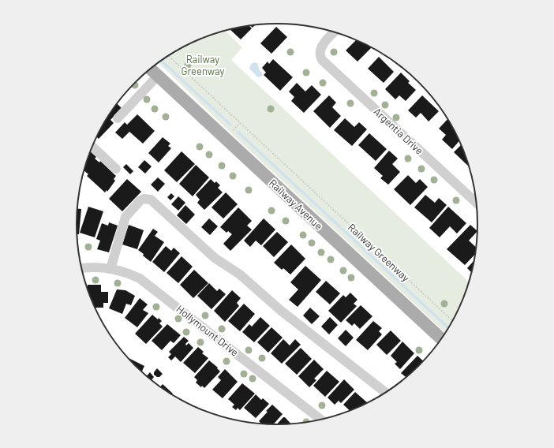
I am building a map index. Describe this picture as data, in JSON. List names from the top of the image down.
{
  "streets": {
    "main road": ["Railway Avenue"],
    "street": ["Argentia Drive", "Hollymount Drive"],
    "path": ["Railway Greenway"]
  },
  "parks": ["Railway Greenway"]
}
